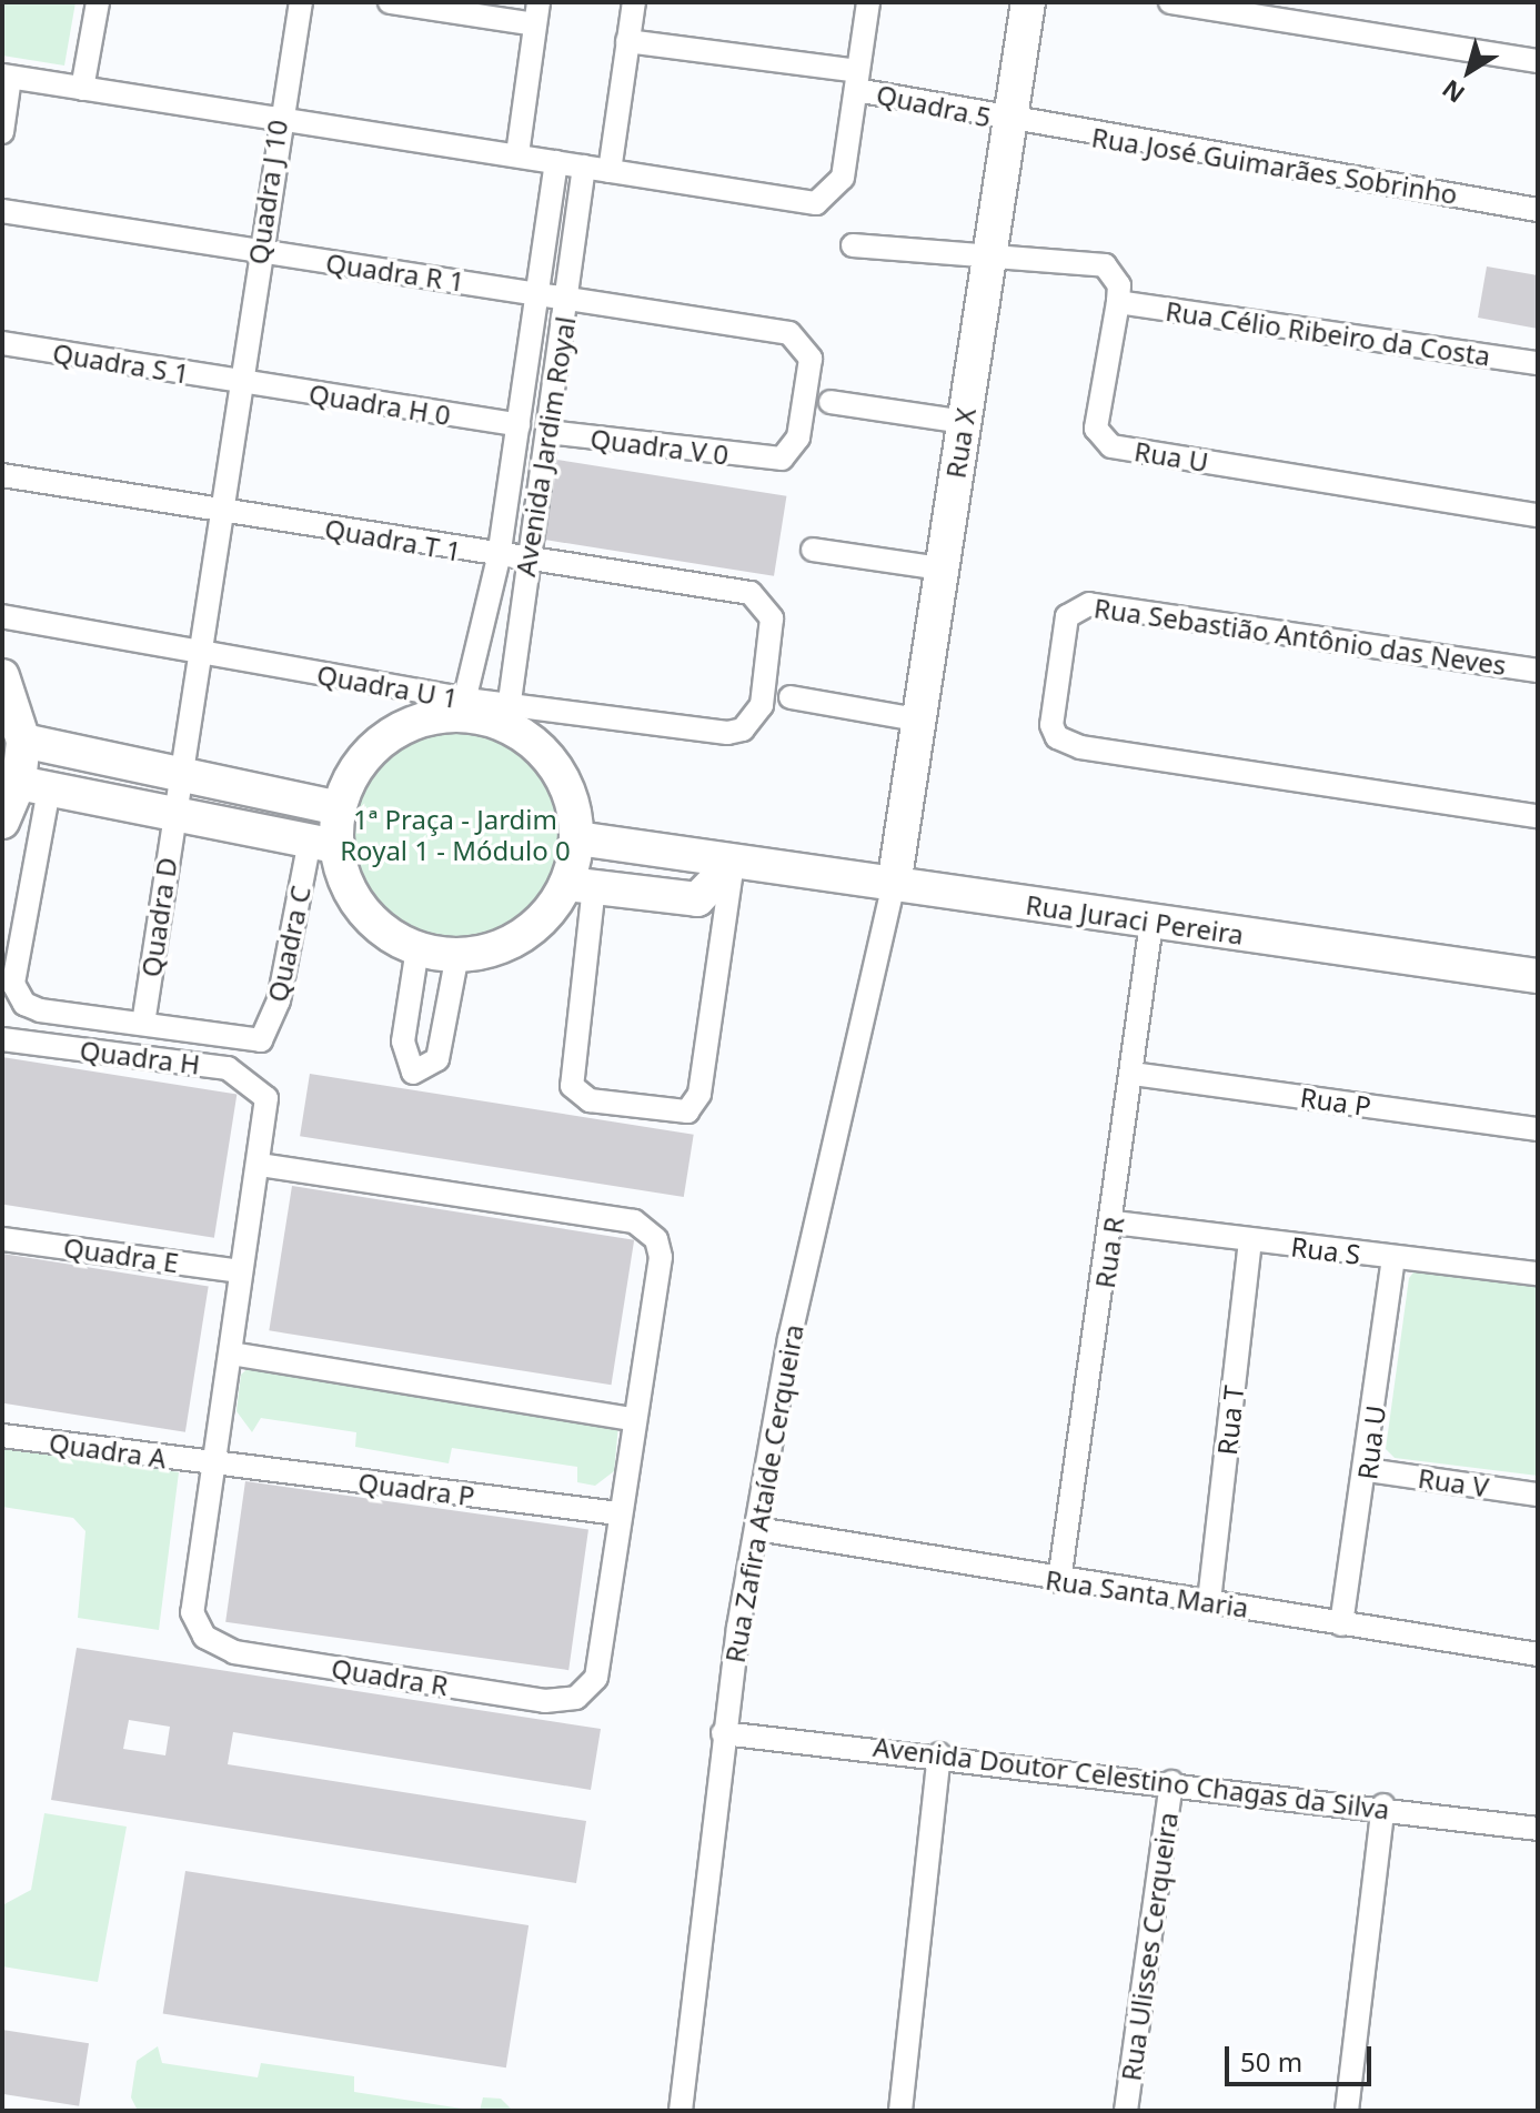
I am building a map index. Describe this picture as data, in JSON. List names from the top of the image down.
{
  "streets": {
    "street": [
      "Quadra 5",
      "Rua José Guimarães Sobrinho",
      "Quadra J 10",
      "Quadra R 1",
      "Rua Célio Ribeiro da Costa",
      "Quadra S 1",
      "Quadra H 0",
      "Rua X",
      "Avenida Jardim Royal",
      "Quadra V 0",
      "Rua U",
      "Quadra T 1",
      "Rua Sebastião Antônio das Neves",
      "Quadra U 1",
      "Quadra D",
      "Rua Juraci Pereira",
      "Quadra C",
      "Quadra H",
      "Rua P",
      "Rua S",
      "Rua R",
      "Quadra E",
      "Rua T",
      "Quadra A",
      "Rua V",
      "Quadra P",
      "Rua Zafira Ataíde Cerqueira",
      "Rua Santa Maria",
      "Quadra R",
      "Avenida Doutor Celestino Chagas da Silva",
      "Rua Ulisses Cerqueira"
    ]
  },
  "crossings": [
    ["Quadra 5", "Rua José Guimarães Sobrinho"],
    ["Quadra 5", "Rua X"],
    ["Rua José Guimarães Sobrinho", "Rua X"],
    ["Quadra J 10", "Quadra R 1"],
    ["Quadra J 10", "Quadra S 1"],
    ["Quadra J 10", "Quadra H 0"],
    ["Quadra J 10", "Quadra T 1"],
    ["Quadra J 10", "Quadra U 1"],
    ["Quadra J 10", "Quadra D"],
    ["Quadra R 1", "Avenida Jardim Royal"],
    ["Quadra R 1", "Quadra V 0"],
    ["Rua Célio Ribeiro da Costa", "Rua U"],
    ["Quadra S 1", "Quadra H 0"],
    ["Quadra H 0", "Avenida Jardim Royal"],
    ["Rua X", "Rua Juraci Pereira"],
    ["Rua X", "Rua Zafira Ataíde Cerqueira"],
    ["Avenida Jardim Royal", "Quadra V 0"],
    ["Avenida Jardim Royal", "Quadra T 1"],
    ["Avenida Jardim Royal", "Quadra U 1"],
    ["Avenida Jardim Royal", "Rua Juraci Pereira"],
    ["Avenida Jardim Royal", "Quadra C"],
    ["Rua U", "Rua S"],
    ["Rua U", "Rua V"],
    ["Rua U", "Rua Santa Maria"],
    ["Quadra T 1", "Quadra U 1"],
    ["Quadra T 1", "Rua Juraci Pereira"],
    ["Quadra T 1", "Quadra C"],
    ["Quadra U 1", "Quadra D"],
    ["Quadra U 1", "Rua Juraci Pereira"],
    ["Quadra U 1", "Quadra C"],
    ["Quadra D", "Quadra C"],
    ["Rua Juraci Pereira", "Quadra C"],
    ["Rua Juraci Pereira", "Rua R"],
    ["Rua Juraci Pereira", "Rua Zafira Ataíde Cerqueira"],
    ["Rua P", "Rua R"],
    ["Rua S", "Rua R"],
    ["Rua S", "Rua T"],
    ["Rua R", "Rua Santa Maria"],
    ["Rua T", "Rua Santa Maria"],
    ["Quadra A", "Quadra P"],
    ["Quadra A", "Quadra R"],
    ["Quadra P", "Quadra R"],
    ["Rua Zafira Ataíde Cerqueira", "Rua Santa Maria"],
    ["Rua Zafira Ataíde Cerqueira", "Avenida Doutor Celestino Chagas da Silva"],
    ["Avenida Doutor Celestino Chagas da Silva", "Rua Ulisses Cerqueira"]
  ],
  "parks": ["1ª Praça - Jardim Royal 1 - Módulo 0"],
  "scale_bar": "50 m",
  "north": "bottom left"
}
